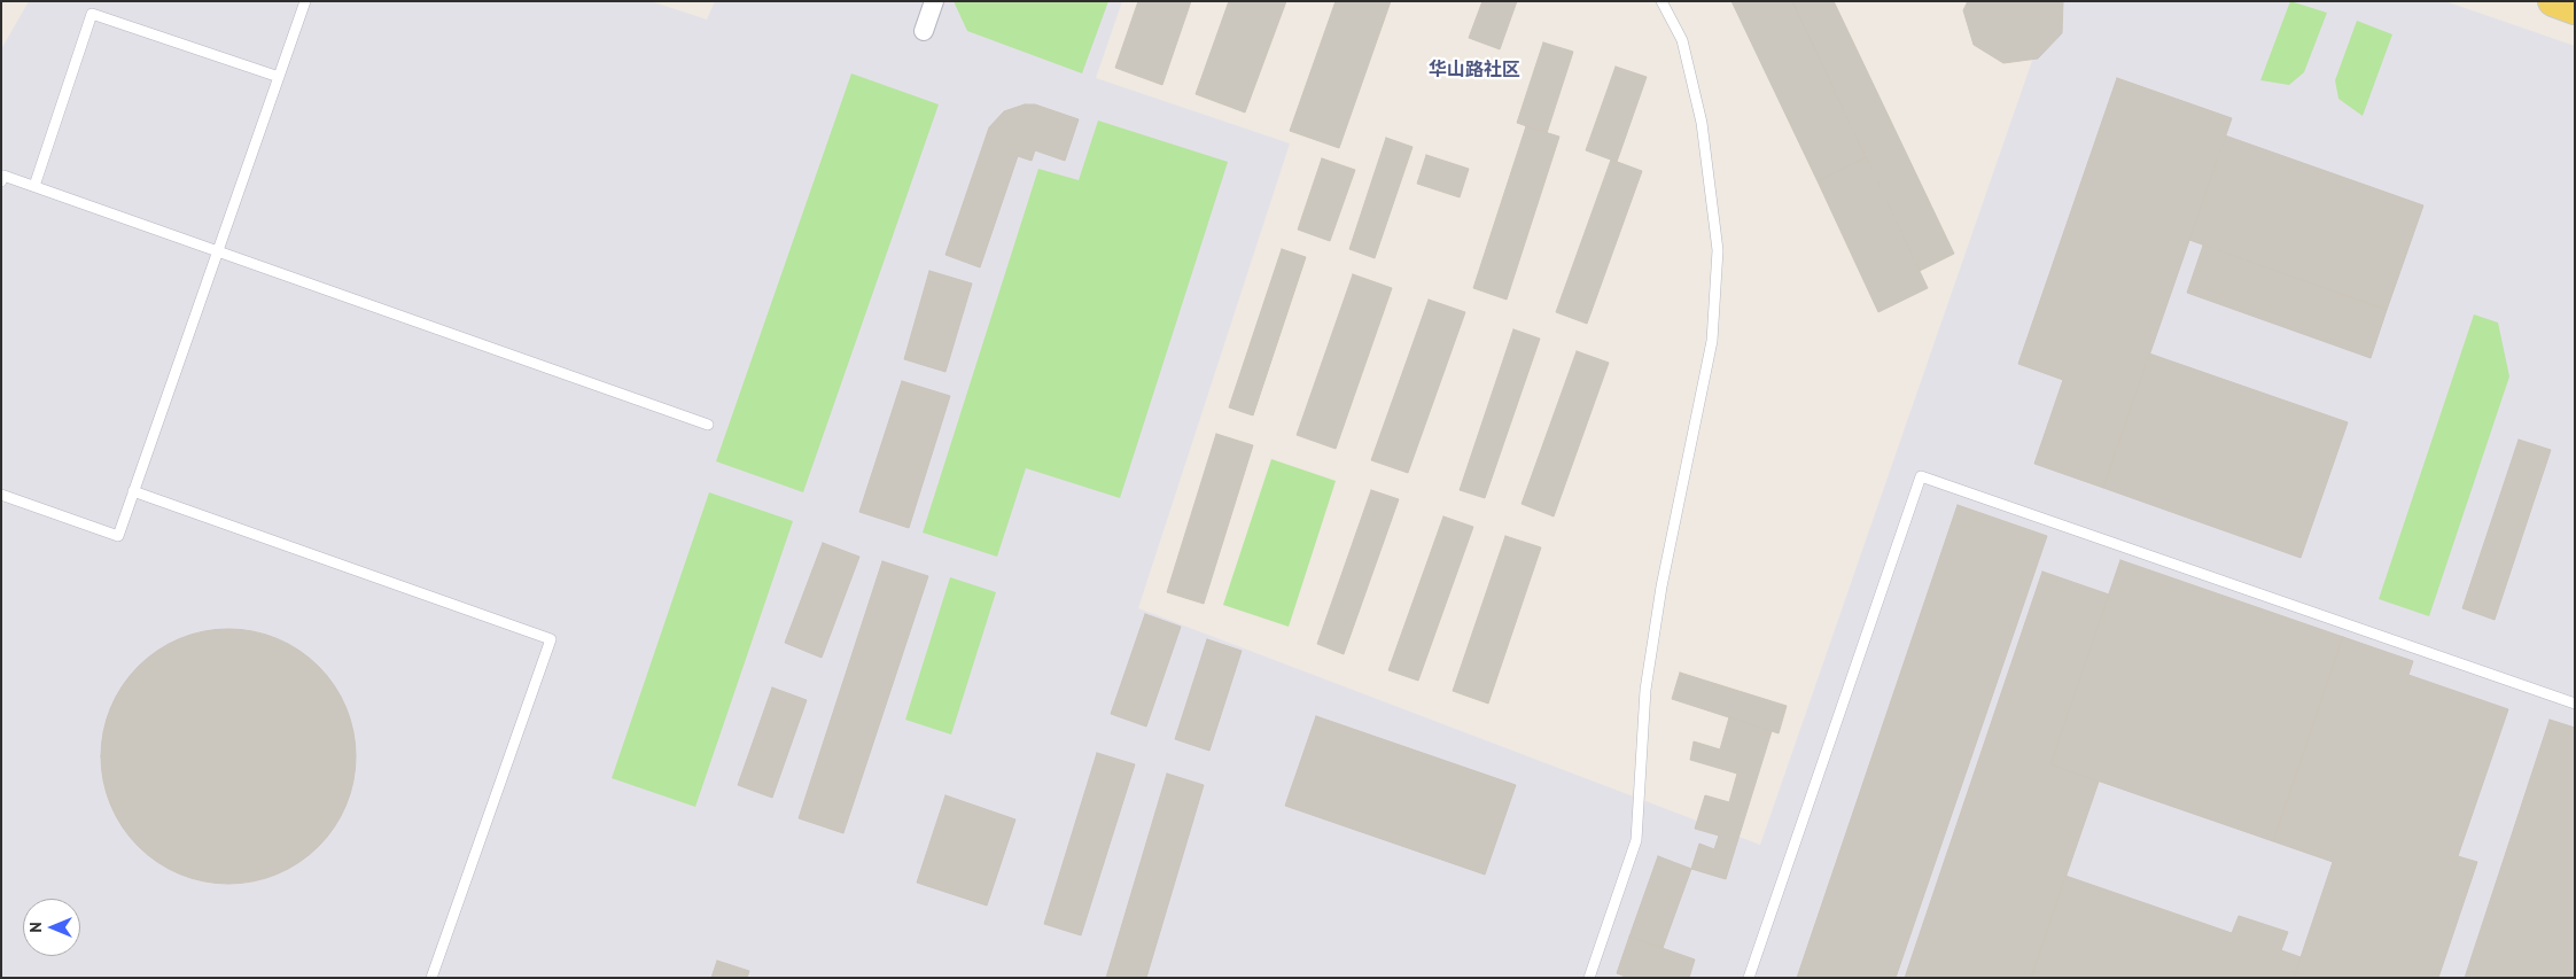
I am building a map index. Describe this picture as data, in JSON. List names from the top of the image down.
{
  "districts": ["华山路社区"],
  "north": "left"
}
